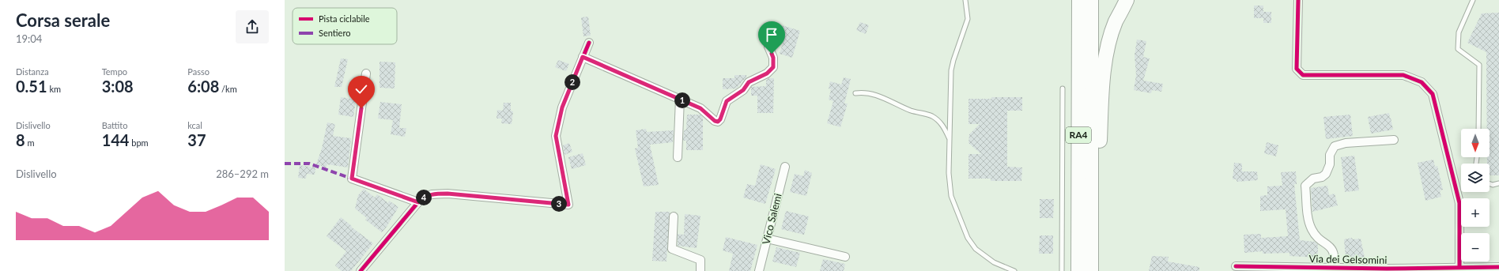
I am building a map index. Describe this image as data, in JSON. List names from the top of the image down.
{
  "streets": {
    "highway": ["RA4"],
    "street": ["Vico Salemi", "Via dei Gelsomini"]
  },
  "legend": ["Pista ciclabile", "Sentiero"],
  "north": "bottom",
  "page": {
    "heading": ["Corsa serale", "19:04"],
    "stats": [
      ["Distanza", "0.51 km"],
      ["Tempo", "3:08"],
      ["Passo", "6:08 /km"],
      ["Dislivello", "8 m"],
      ["Battito", "144 bpm"],
      ["kcal", "37"]
    ],
    "pins": [
      "2",
      "1",
      "4",
      "3"
    ],
    "map_buttons": ["+", "−"],
    "chart": ["Dislivello", "286–292 m"]
  }
}
